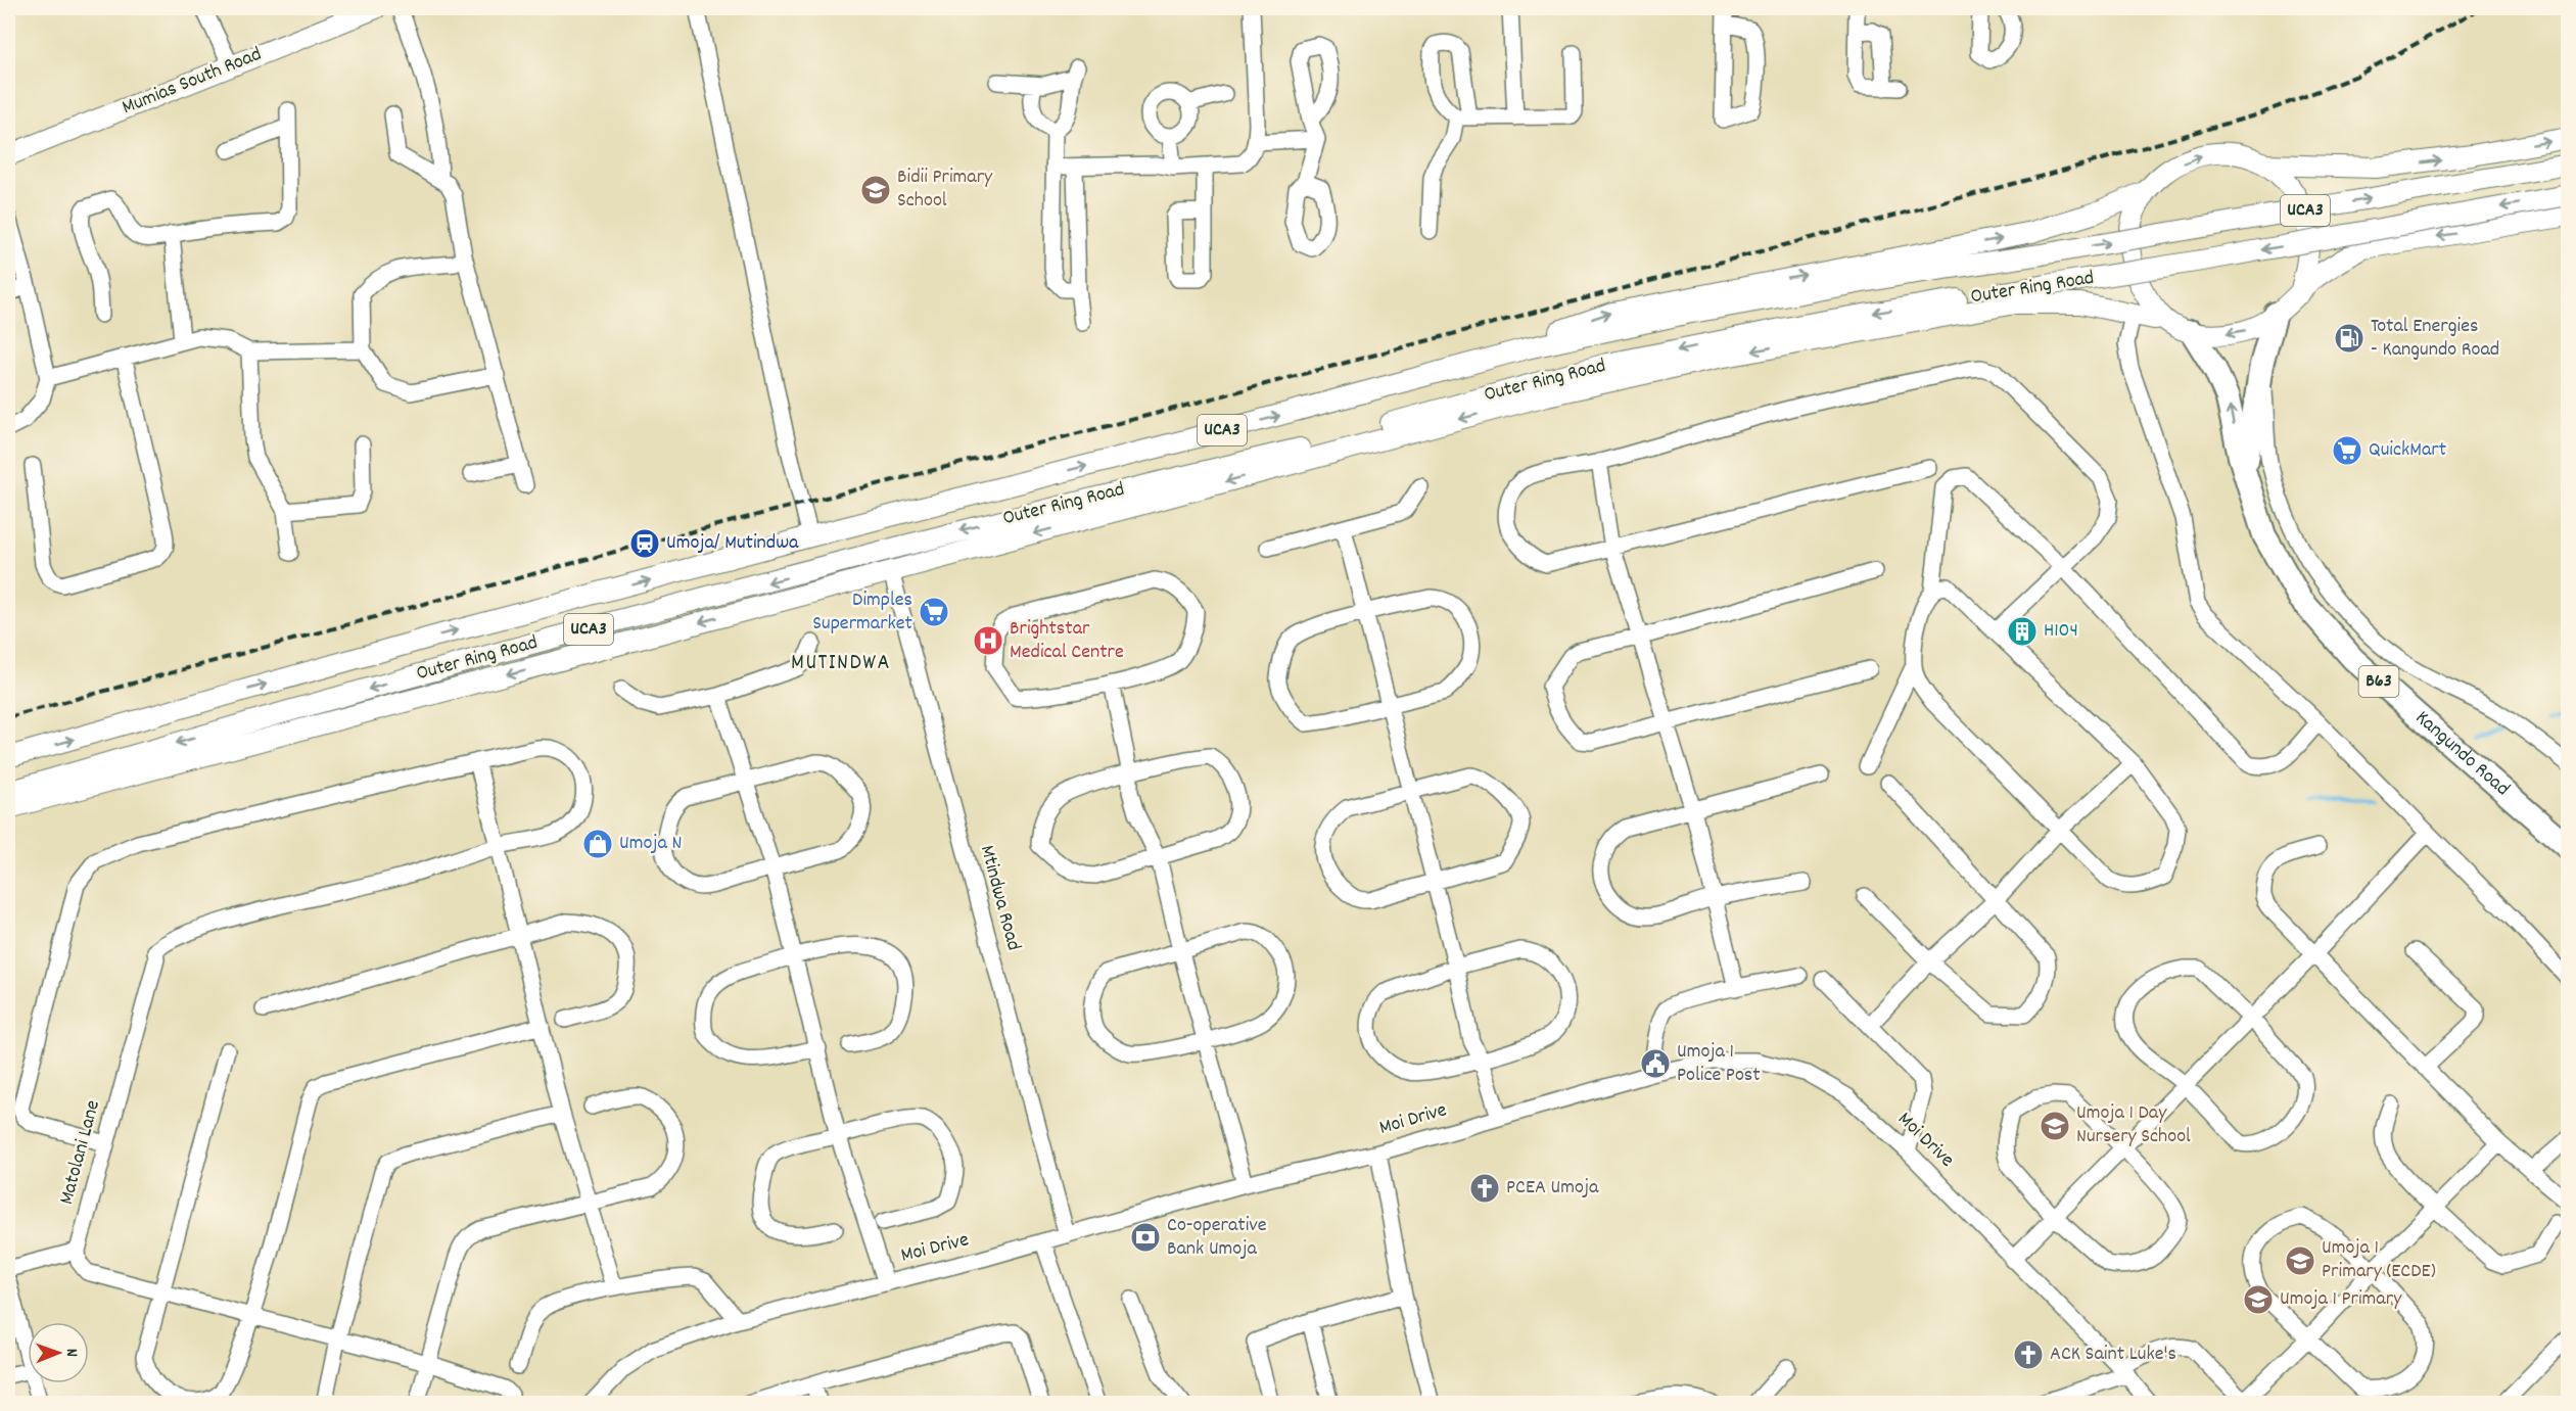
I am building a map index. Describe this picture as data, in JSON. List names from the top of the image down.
{
  "streets": {
    "highway": ["B63", "Kangundo Road"],
    "main road": ["Mumias South Road", "UCA3", "Outer Ring Road"],
    "street": ["Mtindwa Road", "Moi Drive", "Matolani Lane"]
  },
  "crossings": [
    ["UCA3", "Outer Ring Road"],
    ["UCA3", "Kangundo Road"],
    ["UCA3", "Mtindwa Road"],
    ["Outer Ring Road", "Kangundo Road"],
    ["Mtindwa Road", "Moi Drive"]
  ],
  "districts": ["MUTINDWA"],
  "places": {
    "school or university": [
      "Bidii Primary School",
      "Umoja 1 Day Nursery School",
      "Umoja 1 Primary (ECDE)",
      "Umoja 1 Primary"
    ],
    "fuel station": ["Total Energies - Kangundo Road"],
    "supermarket": ["QuickMart", "Dimples Supermarket"],
    "station": ["Umoja/ Mutindwa"],
    "building": ["H104"],
    "hospital": ["Brightstar Medical Centre"],
    "shop": ["Umoja N"],
    "public building": ["Umoja 1 Police Post"],
    "church": ["PCEA Umoja", "ACK Saint Luke's"],
    "bank": ["Co-operative Bank Umoja"]
  },
  "north": "right"
}
